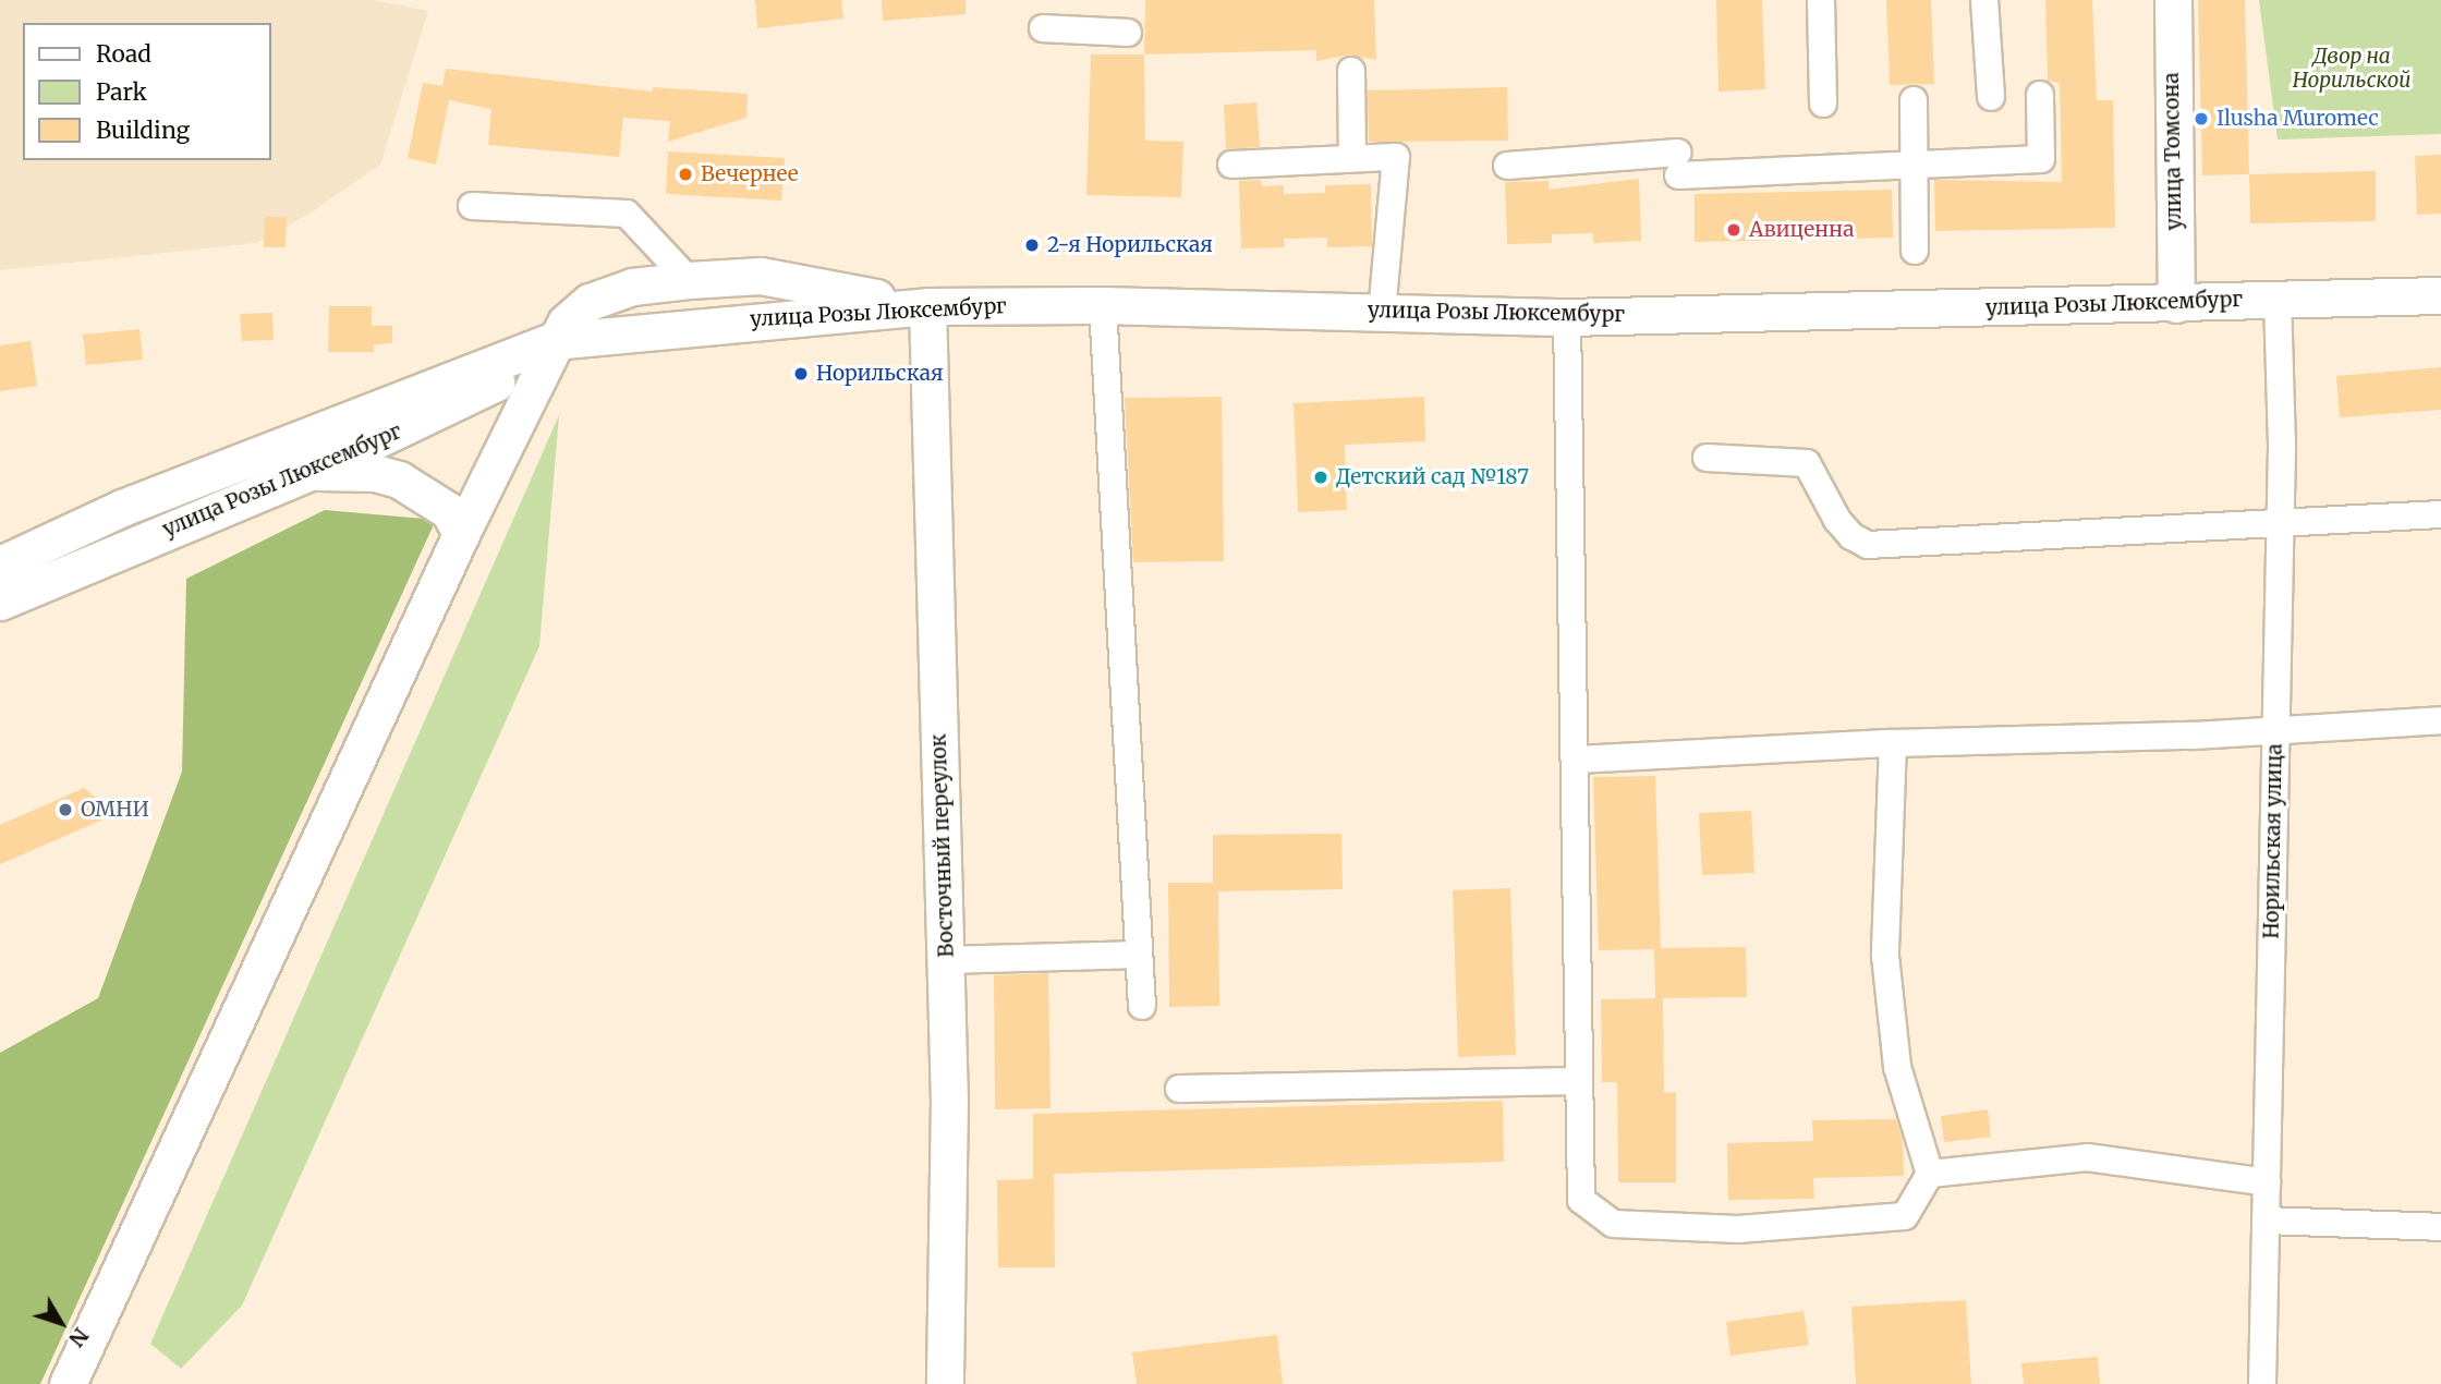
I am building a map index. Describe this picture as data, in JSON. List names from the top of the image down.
{
  "streets": {
    "main road": ["улица Томсона", "улица Розы Люксембург", "Восточный переулок"],
    "street": ["Норильская улица"]
  },
  "crossings": [
    ["улица Томсона", "улица Розы Люксембург"],
    ["улица Розы Люксембург", "Норильская улица"],
    ["улица Розы Люксембург", "Восточный переулок"]
  ],
  "parks": ["Двор на Норильской"],
  "places": [
    "Ilusha Muromec",
    "Вечернее",
    "Авиценна",
    "2-я Норильская",
    "Норильская",
    "Детский сад №187",
    "ОМНИ"
  ],
  "legend": ["Road", "Park", "Building"],
  "north": "bottom right"
}
